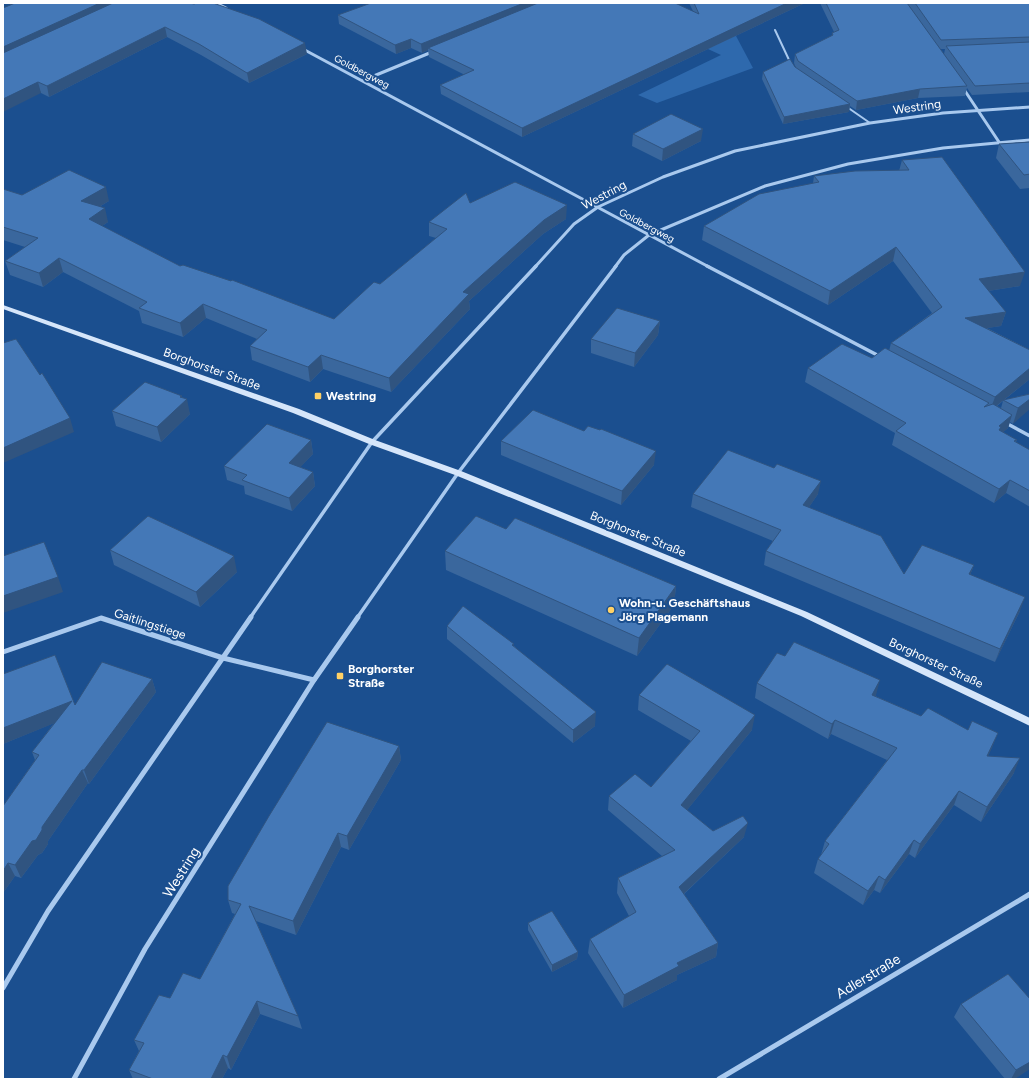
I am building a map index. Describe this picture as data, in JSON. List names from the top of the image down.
{
  "streets": {
    "main road": ["Borghorster Straße"],
    "street": [
      "Goldbergweg",
      "Westring",
      "Gaitlingstiege",
      "Adlerstraße"
    ]
  },
  "crossings": [
    ["Goldbergweg", "Westring"],
    ["Westring", "Borghorster Straße"],
    ["Westring", "Gaitlingstiege"]
  ],
  "places": {
    "transit": ["Westring", "Borghorster Straße"],
    "other": ["Wohn-u. Geschäftshaus Jörg Plagemann"]
  }
}
